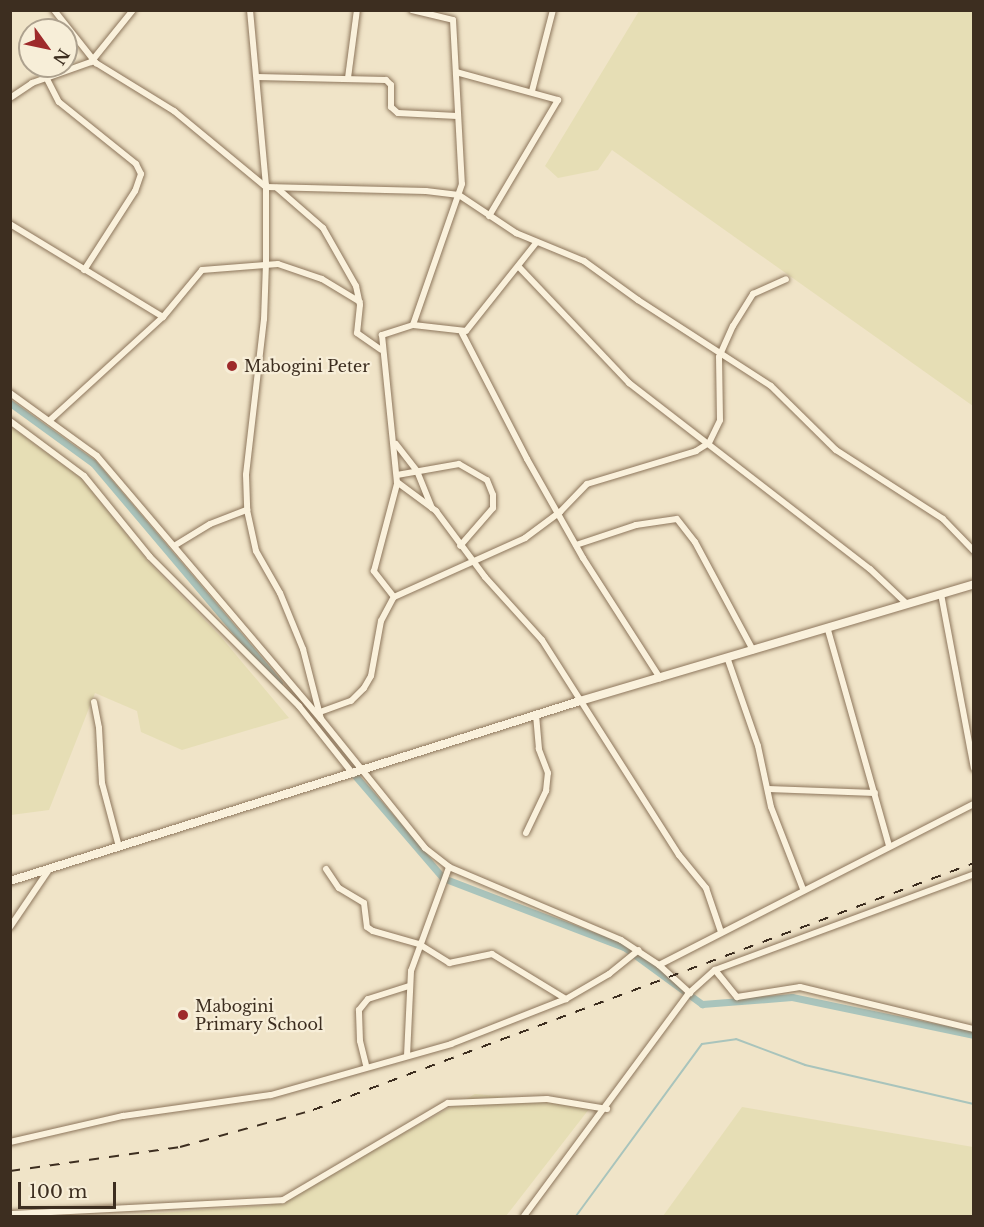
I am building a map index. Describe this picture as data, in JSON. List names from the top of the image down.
{
  "places": ["Mabogini Peter", "Mabogini Primary School"],
  "scale_bar": "100 m",
  "north": "bottom right"
}
